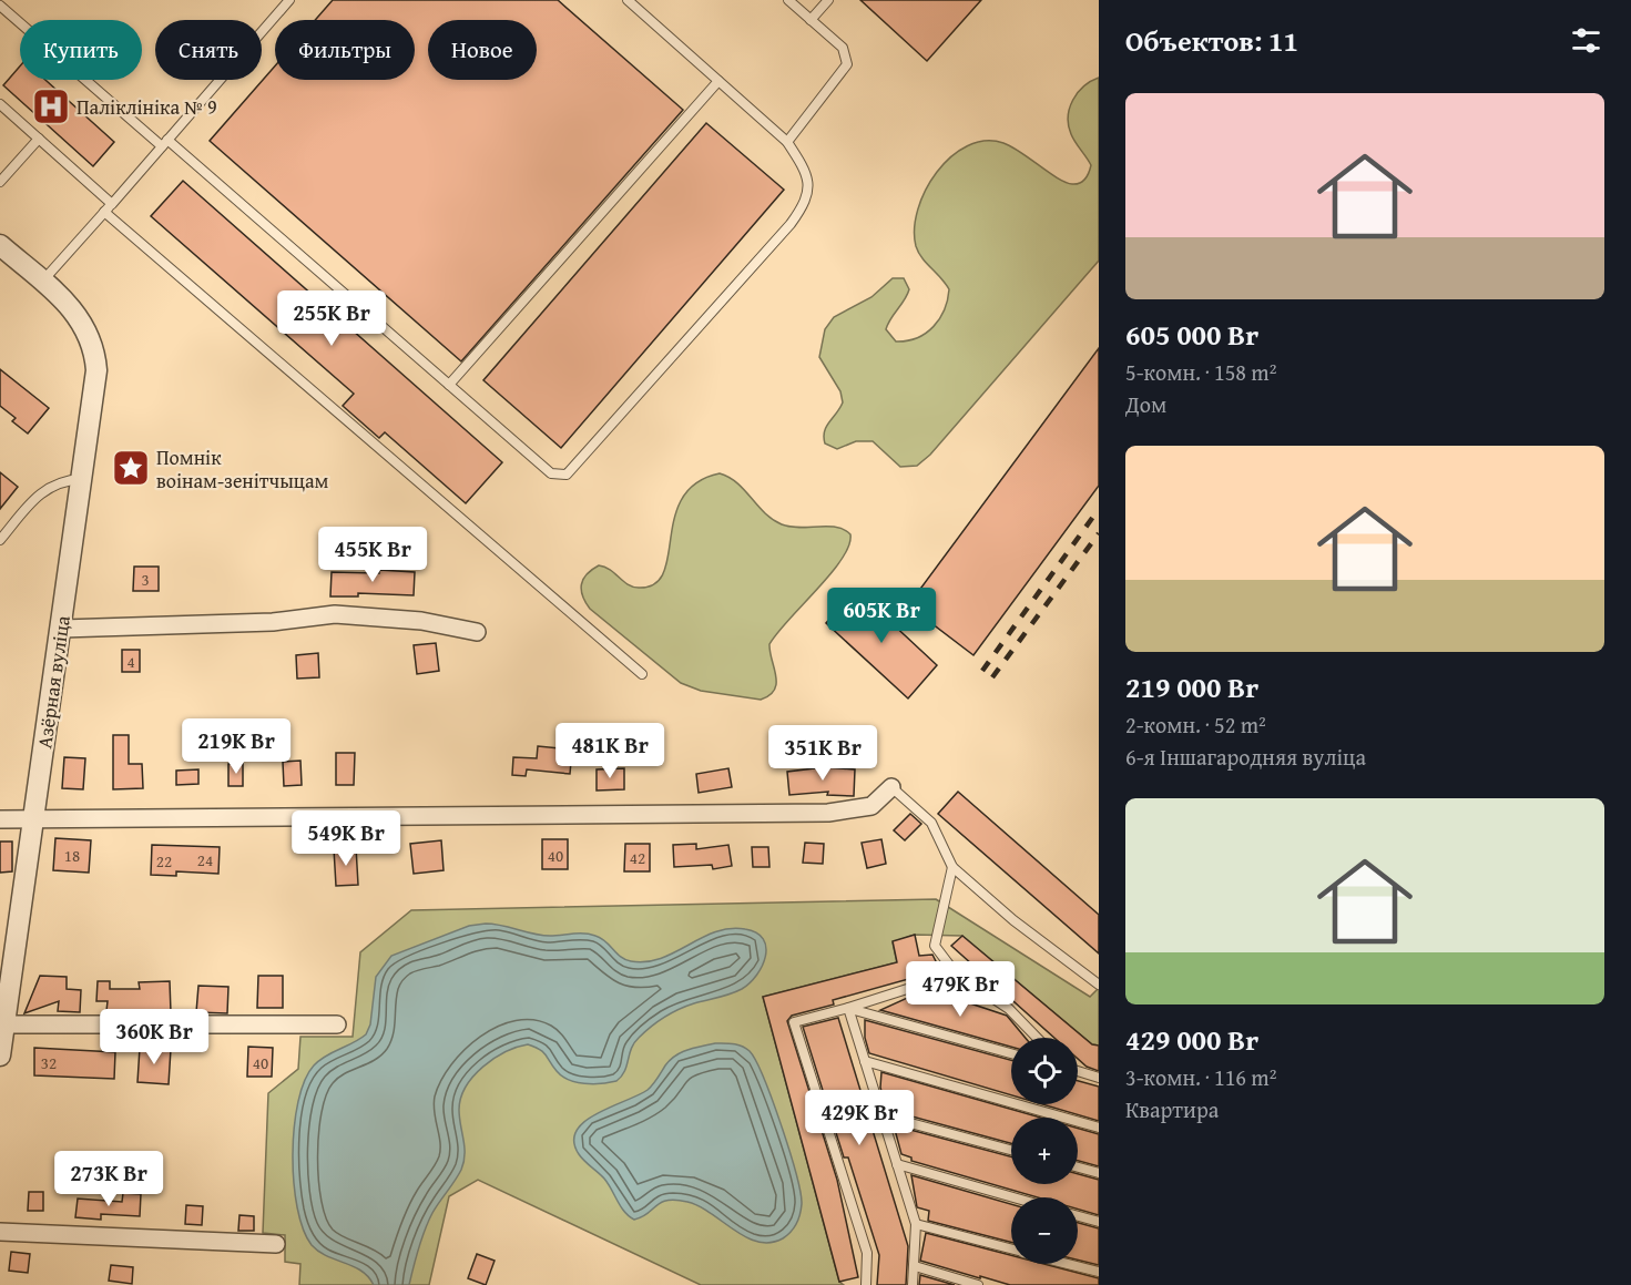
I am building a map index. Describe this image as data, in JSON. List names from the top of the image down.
{
  "streets": {
    "street": ["Азёрная вуліца"]
  },
  "places": {
    "hospital": ["Паліклініка № 9"],
    "place": ["Помнік воінам-зенітчыцам"]
  },
  "house_numbers": [
    "3",
    "4",
    "18",
    "40",
    "42",
    "24",
    "22",
    "32",
    "40"
  ],
  "page": {
    "heading": "Объектов: 11",
    "chip": [
      "Купить",
      "Снять",
      "Фильтры",
      "Новое"
    ],
    "list": [
      {
        "name": "605 000 Br",
        "note": "5-комн. · 158 m² · Дом"
      },
      {
        "name": "219 000 Br",
        "note": "2-комн. · 52 m² · 6-я Іншагародняя вуліца"
      },
      {
        "name": "429 000 Br",
        "note": "3-комн. · 116 m² · Квартира"
      }
    ],
    "price": [
      "255K Br",
      "455K Br",
      "605K Br",
      "219K Br",
      "481K Br",
      "351K Br",
      "549K Br",
      "479K Br",
      "360K Br",
      "429K Br",
      "273K Br"
    ],
    "map_buttons": ["+", "−"]
  }
}
